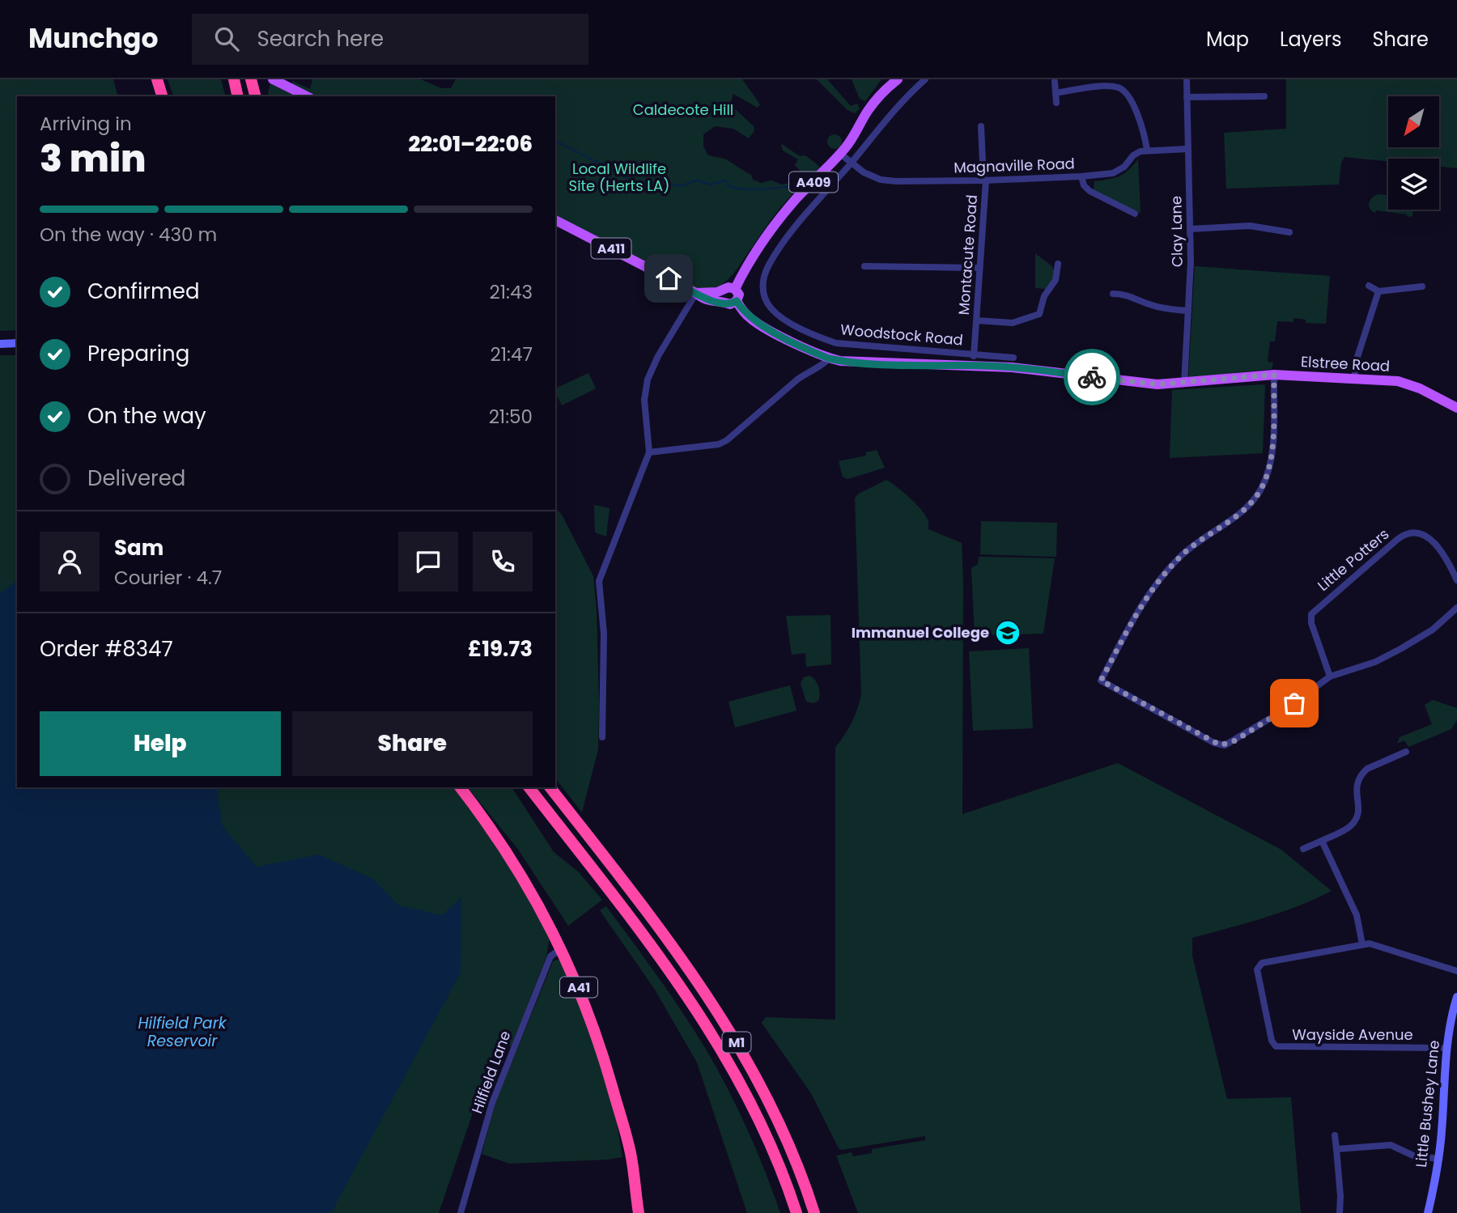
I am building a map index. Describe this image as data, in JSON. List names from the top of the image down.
{
  "streets": {
    "highway": ["A41", "M1"],
    "main road": ["A409", "A411", "Elstree Road"],
    "street": [
      "Magnaville Road",
      "Clay Lane",
      "Montacute Road",
      "Woodstock Road",
      "Little Potters",
      "Wayside Avenue",
      "Hilfield Lane",
      "Little Bushey Lane"
    ]
  },
  "crossings": [
    ["Magnaville Road", "A409"],
    ["Magnaville Road", "Montacute Road"],
    ["Magnaville Road", "Woodstock Road"],
    ["A409", "A411"],
    ["A409", "Elstree Road"],
    ["Clay Lane", "Elstree Road"],
    ["A411", "Elstree Road"],
    ["Montacute Road", "Woodstock Road"],
    ["Montacute Road", "Elstree Road"],
    ["A41", "Hilfield Lane"],
    ["Wayside Avenue", "Little Bushey Lane"]
  ],
  "water": ["Hilfield Park Reservoir"],
  "parks": ["Caldecote Hill", "Local Wildlife Site (Herts LA)"],
  "places": {
    "school or university": ["Immanuel College"]
  },
  "north": "bottom left",
  "page": {
    "header": "Munchgo",
    "search": "Search here",
    "nav": ["Map", "Layers", "Share"],
    "heading": ["3 min", "Arriving in", "22:01–22:06"],
    "panel": [
      "Sam",
      "Courier · 4.7",
      "Order #8347",
      "£19.73"
    ],
    "bar": "On the way · 430 m",
    "list": [
      ["Confirmed", "21:43"],
      ["Preparing", "21:47"],
      ["On the way", "21:50"],
      "Delivered"
    ],
    "buttons": ["Help", "Share"]
  }
}
